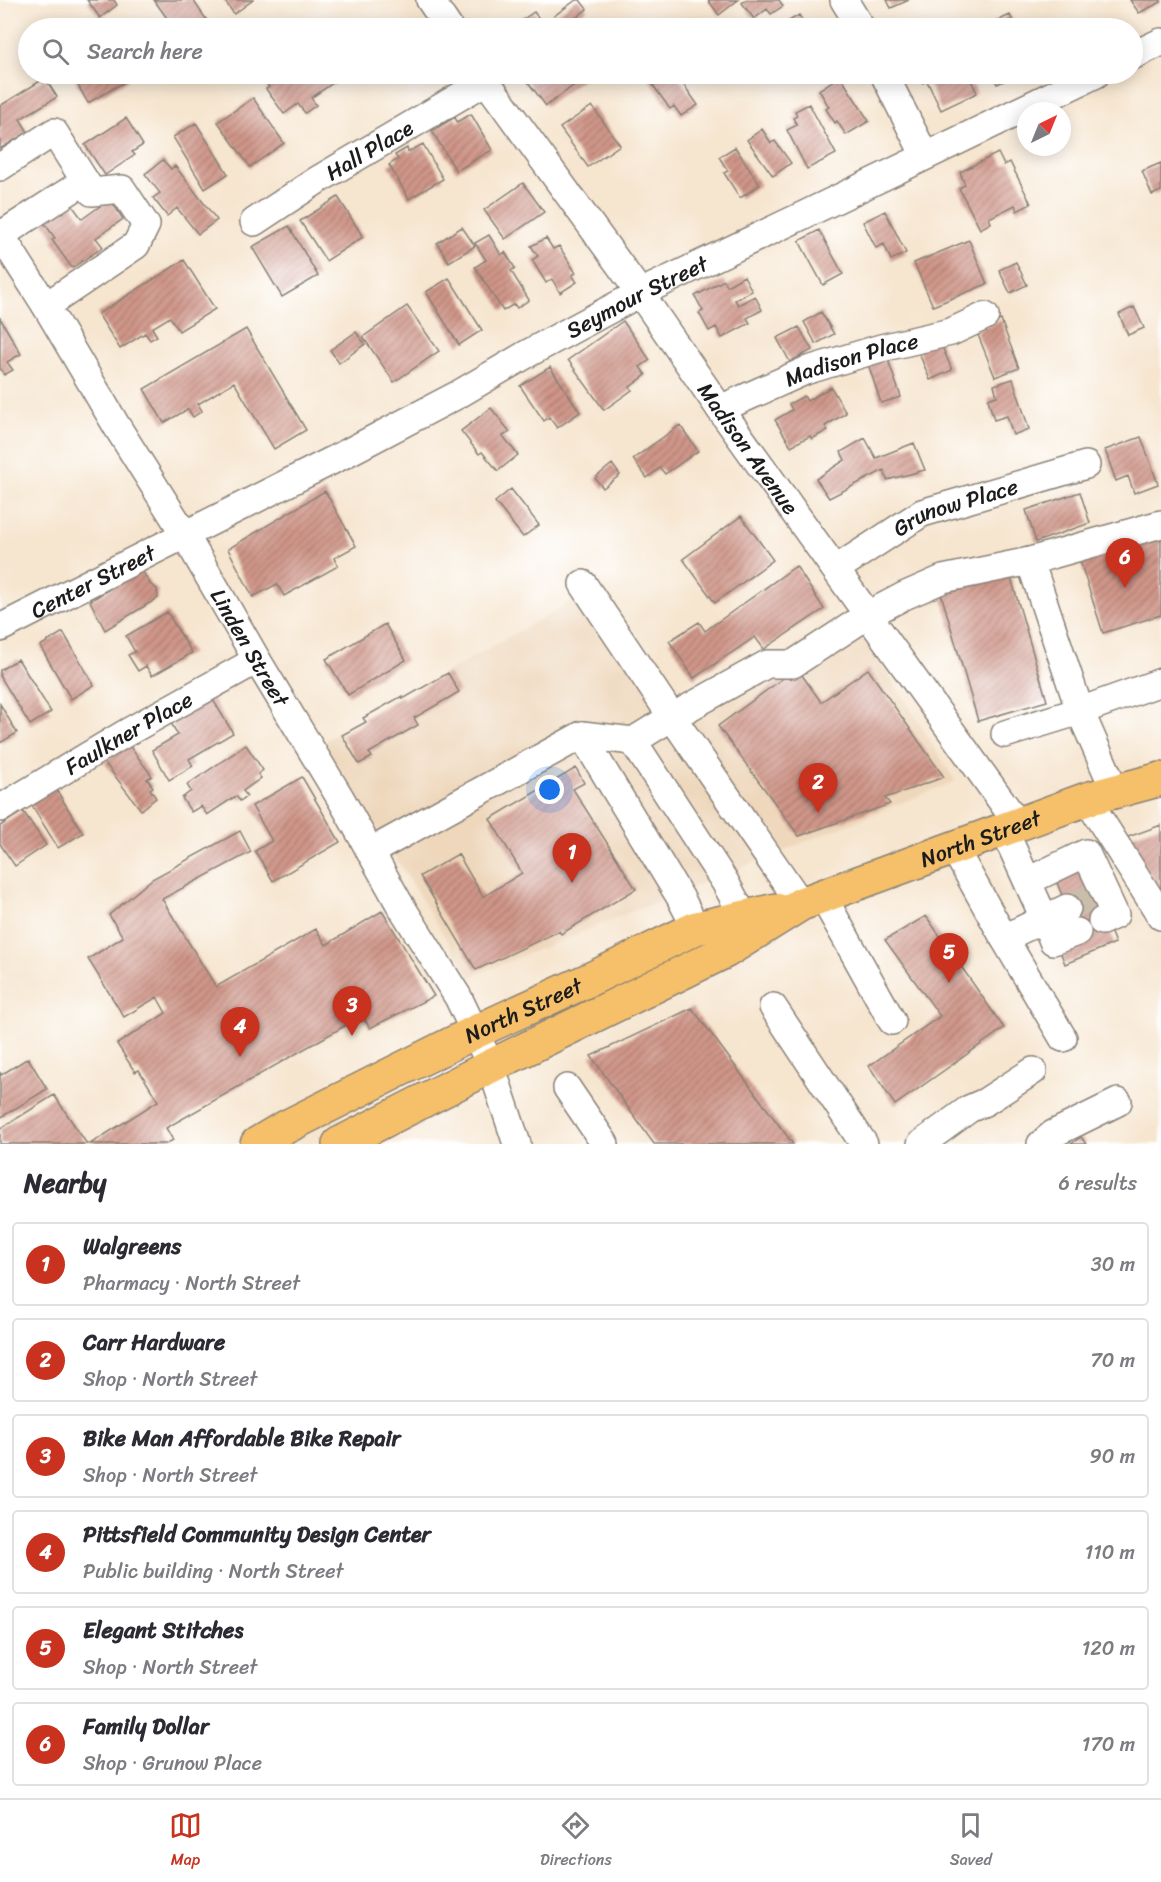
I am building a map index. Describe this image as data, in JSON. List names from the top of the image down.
{
  "streets": {
    "main road": ["North Street"],
    "street": [
      "Hall Place",
      "Seymour Street",
      "Madison Place",
      "Madison Avenue",
      "Grunow Place",
      "Center Street",
      "Linden Street",
      "Faulkner Place"
    ]
  },
  "crossings": [
    ["Seymour Street", "Madison Avenue"],
    ["Seymour Street", "Center Street"],
    ["Seymour Street", "Linden Street"],
    ["Madison Place", "Madison Avenue"],
    ["Madison Avenue", "Grunow Place"],
    ["Madison Avenue", "North Street"],
    ["Center Street", "Linden Street"],
    ["Linden Street", "Faulkner Place"],
    ["Linden Street", "North Street"]
  ],
  "north": "top right",
  "page": {
    "search": "Search here",
    "pins": [
      "6",
      "2",
      "1",
      "5",
      "3",
      "4"
    ],
    "heading": ["Nearby", "6 results"],
    "list": [
      {
        "mark": "1",
        "name": "Walgreens",
        "note": "Pharmacy · North Street",
        "value": "30 m"
      },
      {
        "mark": "2",
        "name": "Carr Hardware",
        "note": "Shop · North Street",
        "value": "70 m"
      },
      {
        "mark": "3",
        "name": "Bike Man Affordable Bike Repair",
        "note": "Shop · North Street",
        "value": "90 m"
      },
      {
        "mark": "4",
        "name": "Pittsfield Community Design Center",
        "note": "Public building · North Street",
        "value": "110 m"
      },
      {
        "mark": "5",
        "name": "Elegant Stitches",
        "note": "Shop · North Street",
        "value": "120 m"
      },
      {
        "mark": "6",
        "name": "Family Dollar",
        "note": "Shop · Grunow Place",
        "value": "170 m"
      }
    ],
    "nav": ["Map", "Directions", "Saved"]
  }
}
